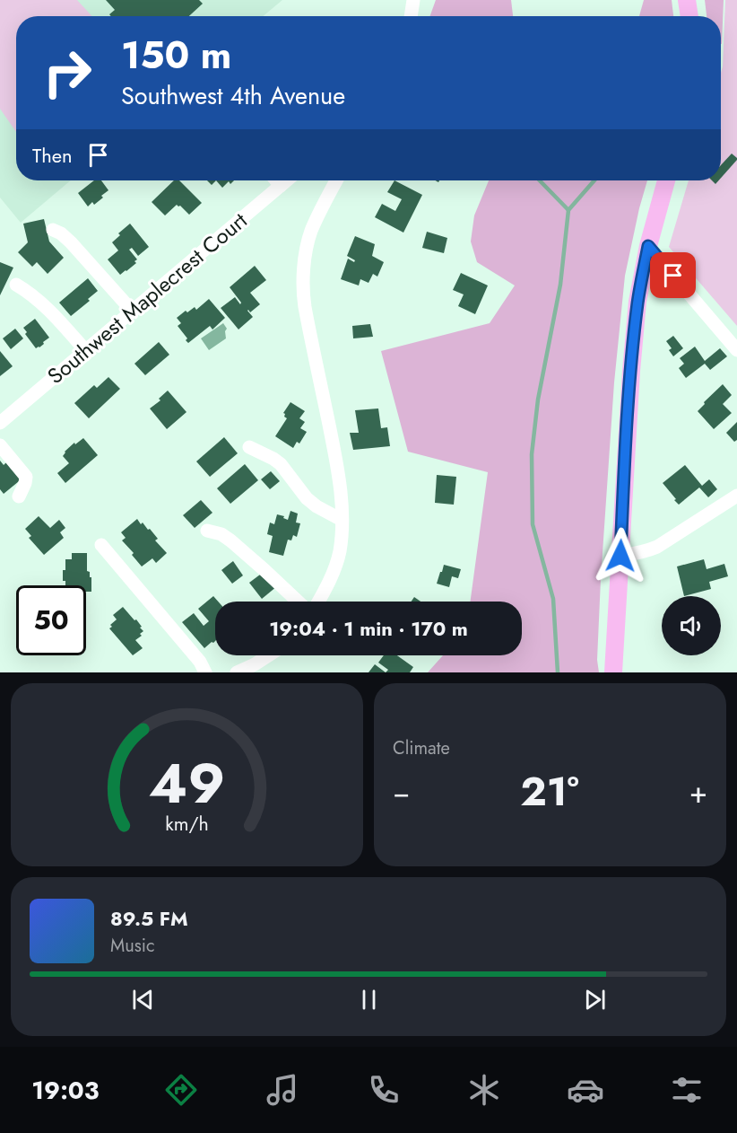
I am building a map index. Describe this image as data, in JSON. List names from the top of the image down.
{
  "streets": {
    "street": ["Southwest Maplecrest Court"]
  },
  "page": {
    "turn": ["150 m", "Southwest 4th Avenue"],
    "then": "Then",
    "limit": "50",
    "trip": "19:04 · 1 min · 170 m",
    "tile": "Climate",
    "heat": ["−", "21°", "+"],
    "song": ["89.5 FM", "Music"],
    "tabs": "19:03",
    "gauge": ["49", "km/h"]
  }
}
